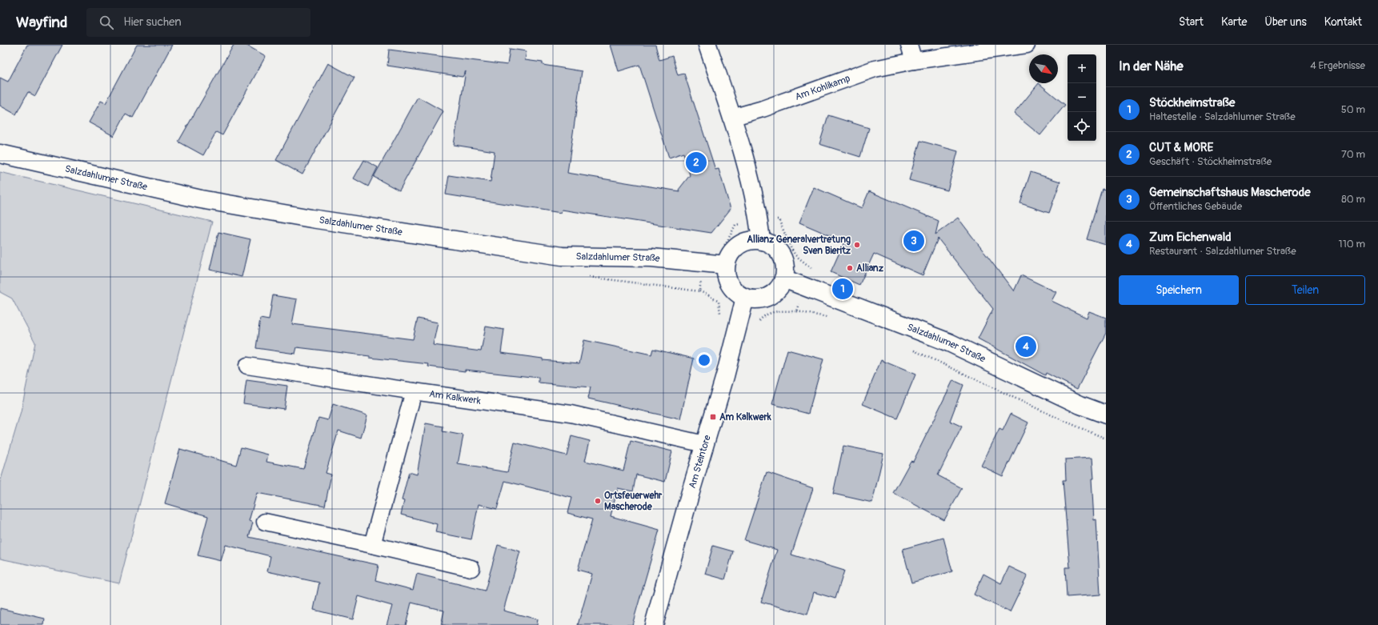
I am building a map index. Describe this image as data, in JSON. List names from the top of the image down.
{
  "streets": {
    "main road": ["Salzdahlumer Straße", "Am Steintore"],
    "street": ["Am Kohlikamp", "Am Kalkwerk"]
  },
  "crossings": [
    ["Salzdahlumer Straße", "Am Steintore"],
    ["Am Kalkwerk", "Am Steintore"]
  ],
  "places": {
    "other": ["Allianz Generalvertretung Sven Bieritz", "Allianz", "Ortsfeuerwehr Mascherode"],
    "transit": ["Am Kalkwerk"]
  },
  "north": "bottom right",
  "page": {
    "header": "Wayfind",
    "search": "Hier suchen",
    "nav": [
      "Start",
      "Karte",
      "Über uns",
      "Kontakt"
    ],
    "heading": ["In der Nähe", "4 Ergebnisse"],
    "map_buttons": ["+", "−"],
    "list": [
      {
        "mark": "1",
        "name": "Stöckheimstraße",
        "note": "Haltestelle · Salzdahlumer Straße",
        "value": "50 m"
      },
      {
        "mark": "2",
        "name": "CUT & MORE",
        "note": "Geschäft · Stöckheimstraße",
        "value": "70 m"
      },
      {
        "mark": "3",
        "name": "Gemeinschaftshaus Mascherode",
        "note": "Öffentliches Gebäude",
        "value": "80 m"
      },
      {
        "mark": "4",
        "name": "Zum Eichenwald",
        "note": "Restaurant · Salzdahlumer Straße",
        "value": "110 m"
      }
    ],
    "pins": [
      "2",
      "3",
      "1",
      "4"
    ],
    "buttons": ["Speichern", "Teilen"]
  }
}
